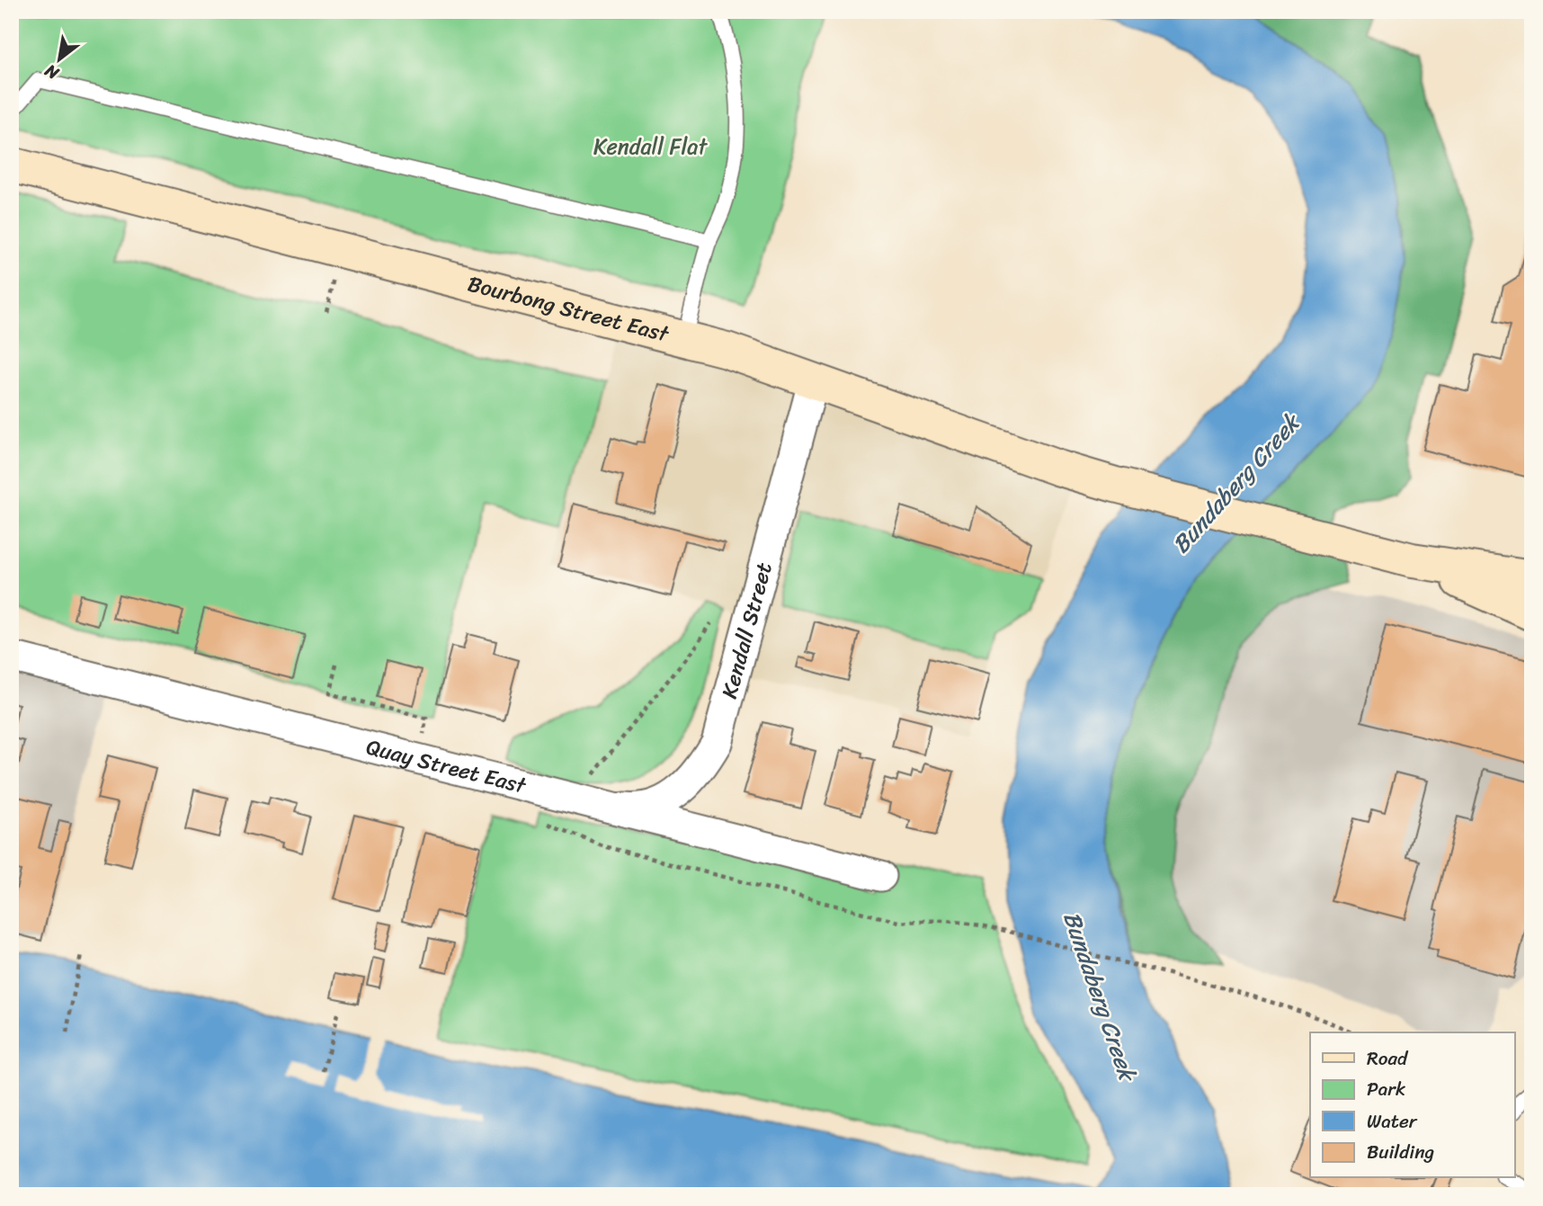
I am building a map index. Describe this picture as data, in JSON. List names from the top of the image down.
{
  "streets": {
    "main road": ["Bourbong Street East"],
    "street": ["Kendall Street", "Quay Street East"]
  },
  "crossings": [
    ["Bourbong Street East", "Kendall Street"],
    ["Kendall Street", "Quay Street East"]
  ],
  "water": ["Bundaberg Creek"],
  "parks": ["Kendall Flat"],
  "legend": [
    "Road",
    "Park",
    "Water",
    "Building"
  ],
  "north": "bottom left"
}
